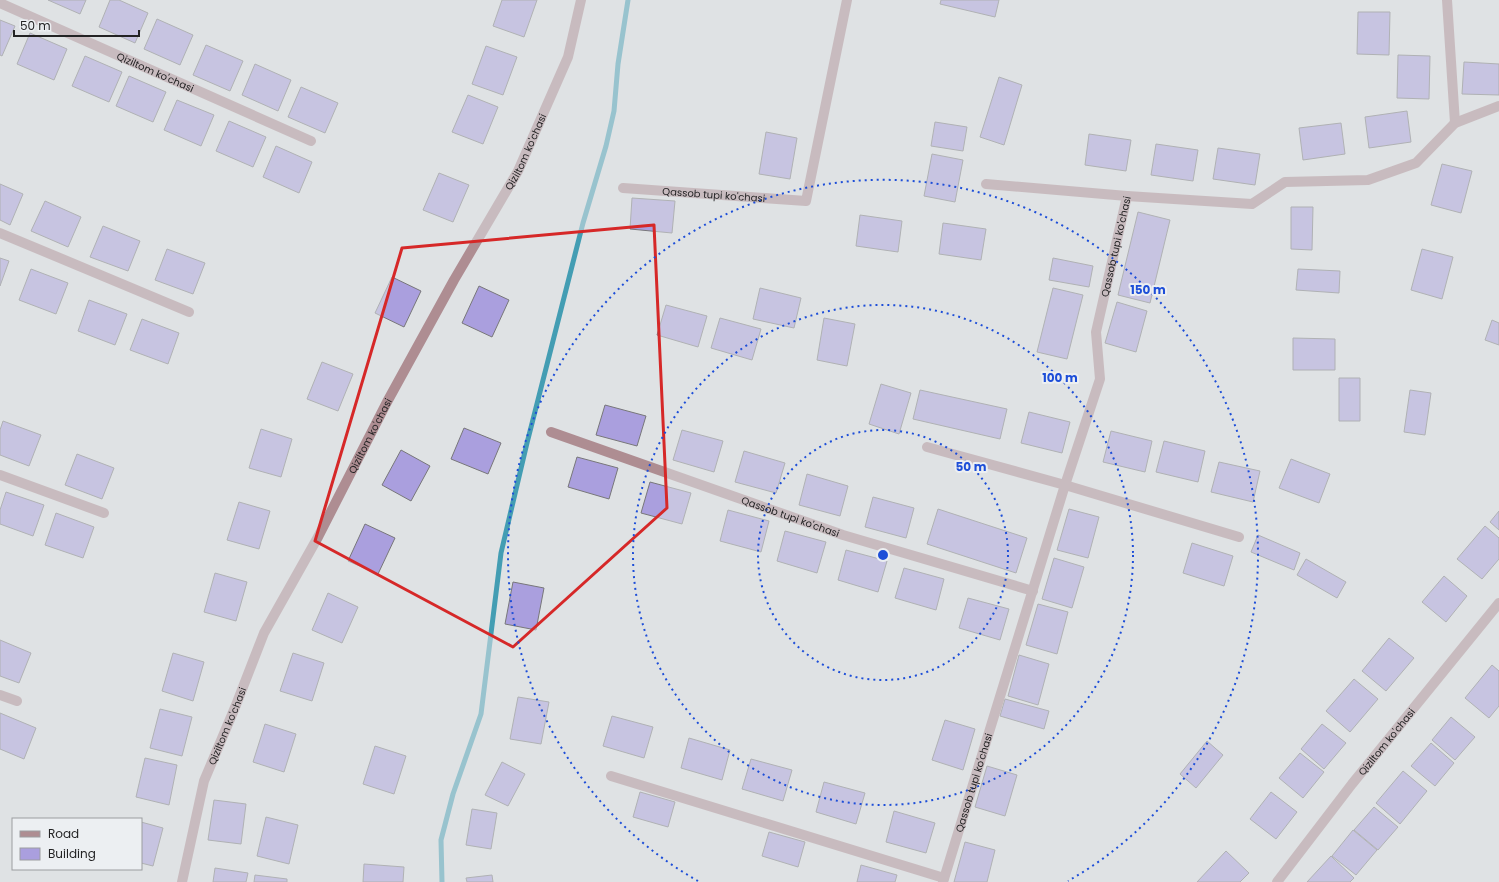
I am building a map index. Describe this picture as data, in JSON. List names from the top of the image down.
{
  "streets": {
    "street": ["Qiziltom ko'chasi", "Qassob tupi ko'chasi"]
  },
  "legend": ["Road", "Building"],
  "scale_bar": "50 m",
  "rings": ["150 m", "100 m", "50 m"]
}
